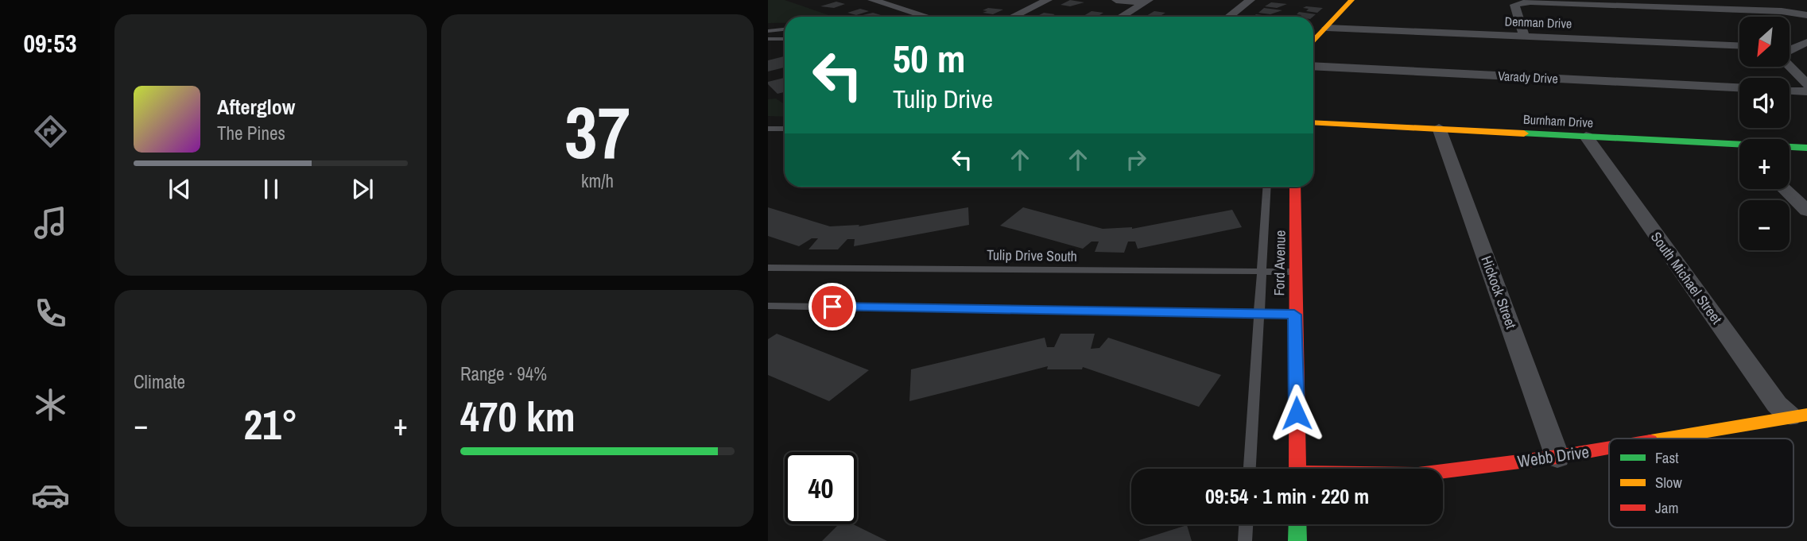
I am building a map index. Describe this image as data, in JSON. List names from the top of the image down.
{
  "streets": {
    "street": [
      "Denman Drive",
      "Varady Drive",
      "Burnham Drive",
      "Ford Avenue",
      "South Michael Street",
      "Hickock Street",
      "Webb Drive"
    ],
    "lane": ["Tulip Drive South"]
  },
  "crossings": [
    ["Burnham Drive", "South Michael Street"],
    ["Burnham Drive", "Hickock Street"],
    ["Tulip Drive South", "Ford Avenue"],
    ["South Michael Street", "Webb Drive"],
    ["Hickock Street", "Webb Drive"]
  ],
  "legend": ["Fast", "Slow", "Jam"],
  "north": "bottom left",
  "page": {
    "tabs": "09:53",
    "tile": [
      ["37", "km/h"],
      "Climate",
      ["Range · 94%", "470 km"]
    ],
    "map_buttons": ["+", "−"],
    "turn": ["50 m", "Tulip Drive"],
    "song": ["Afterglow", "The Pines"],
    "heat": ["−", "21°", "+"],
    "limit": "40",
    "trip": "09:54 · 1 min · 220 m"
  }
}
